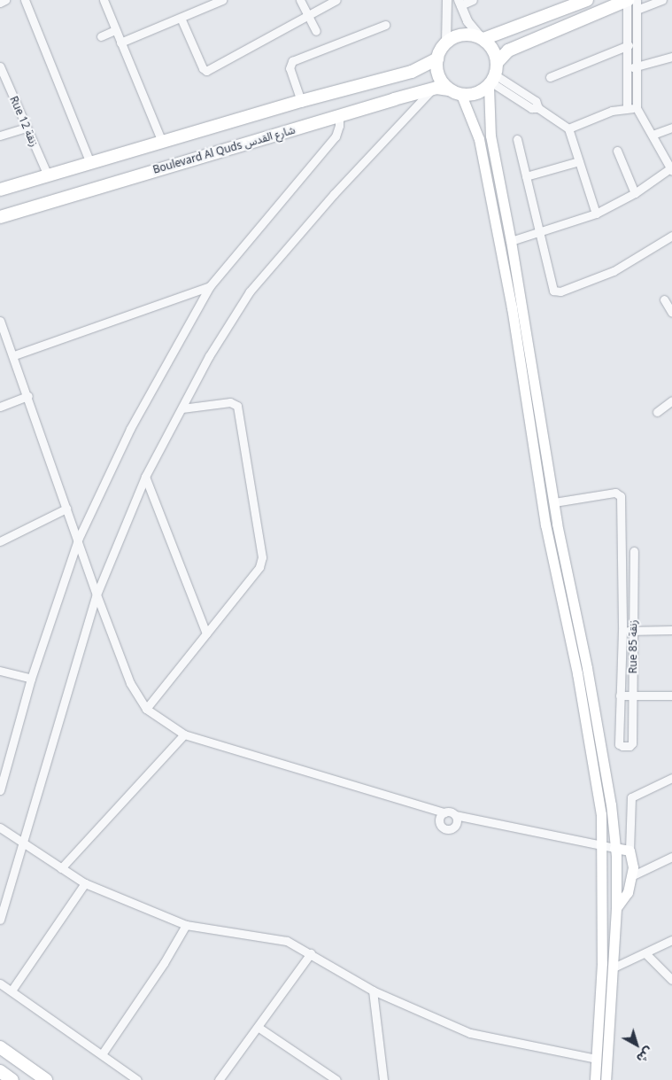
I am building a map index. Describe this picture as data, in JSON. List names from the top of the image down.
{
  "streets": {
    "main road": ["Boulevard Al Quds شارع القدس"],
    "street": ["Rue 12 زنقة", "Rue 85 زنقة"]
  },
  "north": "bottom right"
}
